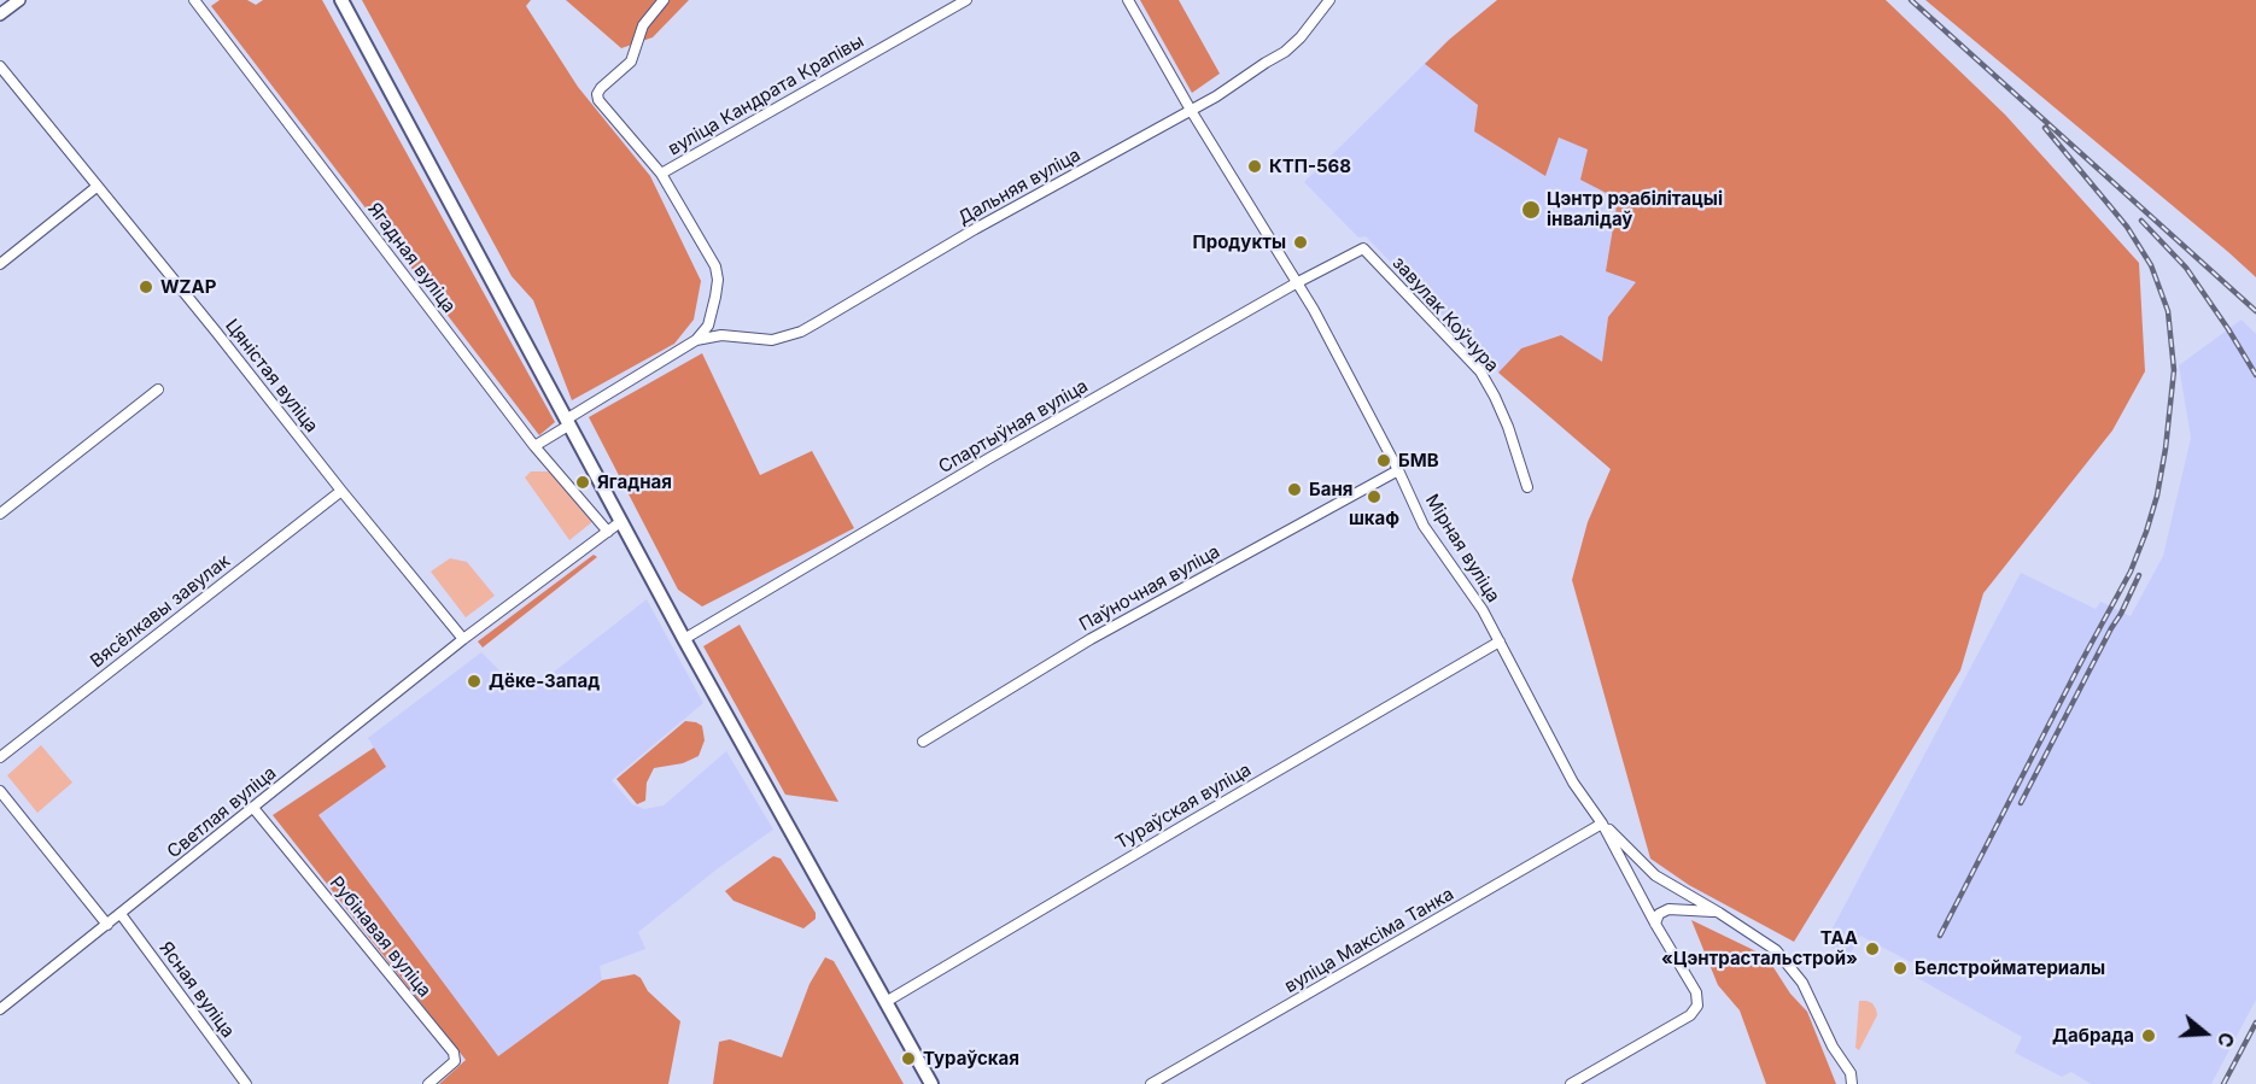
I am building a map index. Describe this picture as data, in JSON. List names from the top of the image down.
{
  "streets": {
    "street": [
      "вуліца Кандрата Крапівы",
      "Дальняя вуліца",
      "Ягадная вуліца",
      "завулак Коўчура",
      "Цяністая вуліца",
      "Спартыўная вуліца",
      "Мірная вуліца",
      "Паўночная вуліца",
      "Вясёлкавы завулак",
      "Тураўская вуліца",
      "Светлая вуліца",
      "Рубінавая вуліца",
      "вуліца Максіма Танка",
      "Ясная вуліца"
    ]
  },
  "crossings": [
    ["Дальняя вуліца", "Мірная вуліца"],
    ["Ягадная вуліца", "Светлая вуліца"],
    ["завулак Коўчура", "Спартыўная вуліца"],
    ["Цяністая вуліца", "Вясёлкавы завулак"],
    ["Цяністая вуліца", "Светлая вуліца"],
    ["Спартыўная вуліца", "Мірная вуліца"],
    ["Мірная вуліца", "Паўночная вуліца"],
    ["Мірная вуліца", "Тураўская вуліца"],
    ["Мірная вуліца", "вуліца Максіма Танка"],
    ["Светлая вуліца", "Рубінавая вуліца"],
    ["Светлая вуліца", "Ясная вуліца"]
  ],
  "places": [
    "КТП-568",
    "Цэнтр рэабілітацыі інвалідаў",
    "Продукты",
    "WZAP",
    "БМВ",
    "Ягадная",
    "Баня",
    "шкаф",
    "Дёке-Запад",
    "ТАА «Цэнтрастальстрой»",
    "Белстройматериалы",
    "Дабрада",
    "Тураўская"
  ],
  "north": "right"
}
